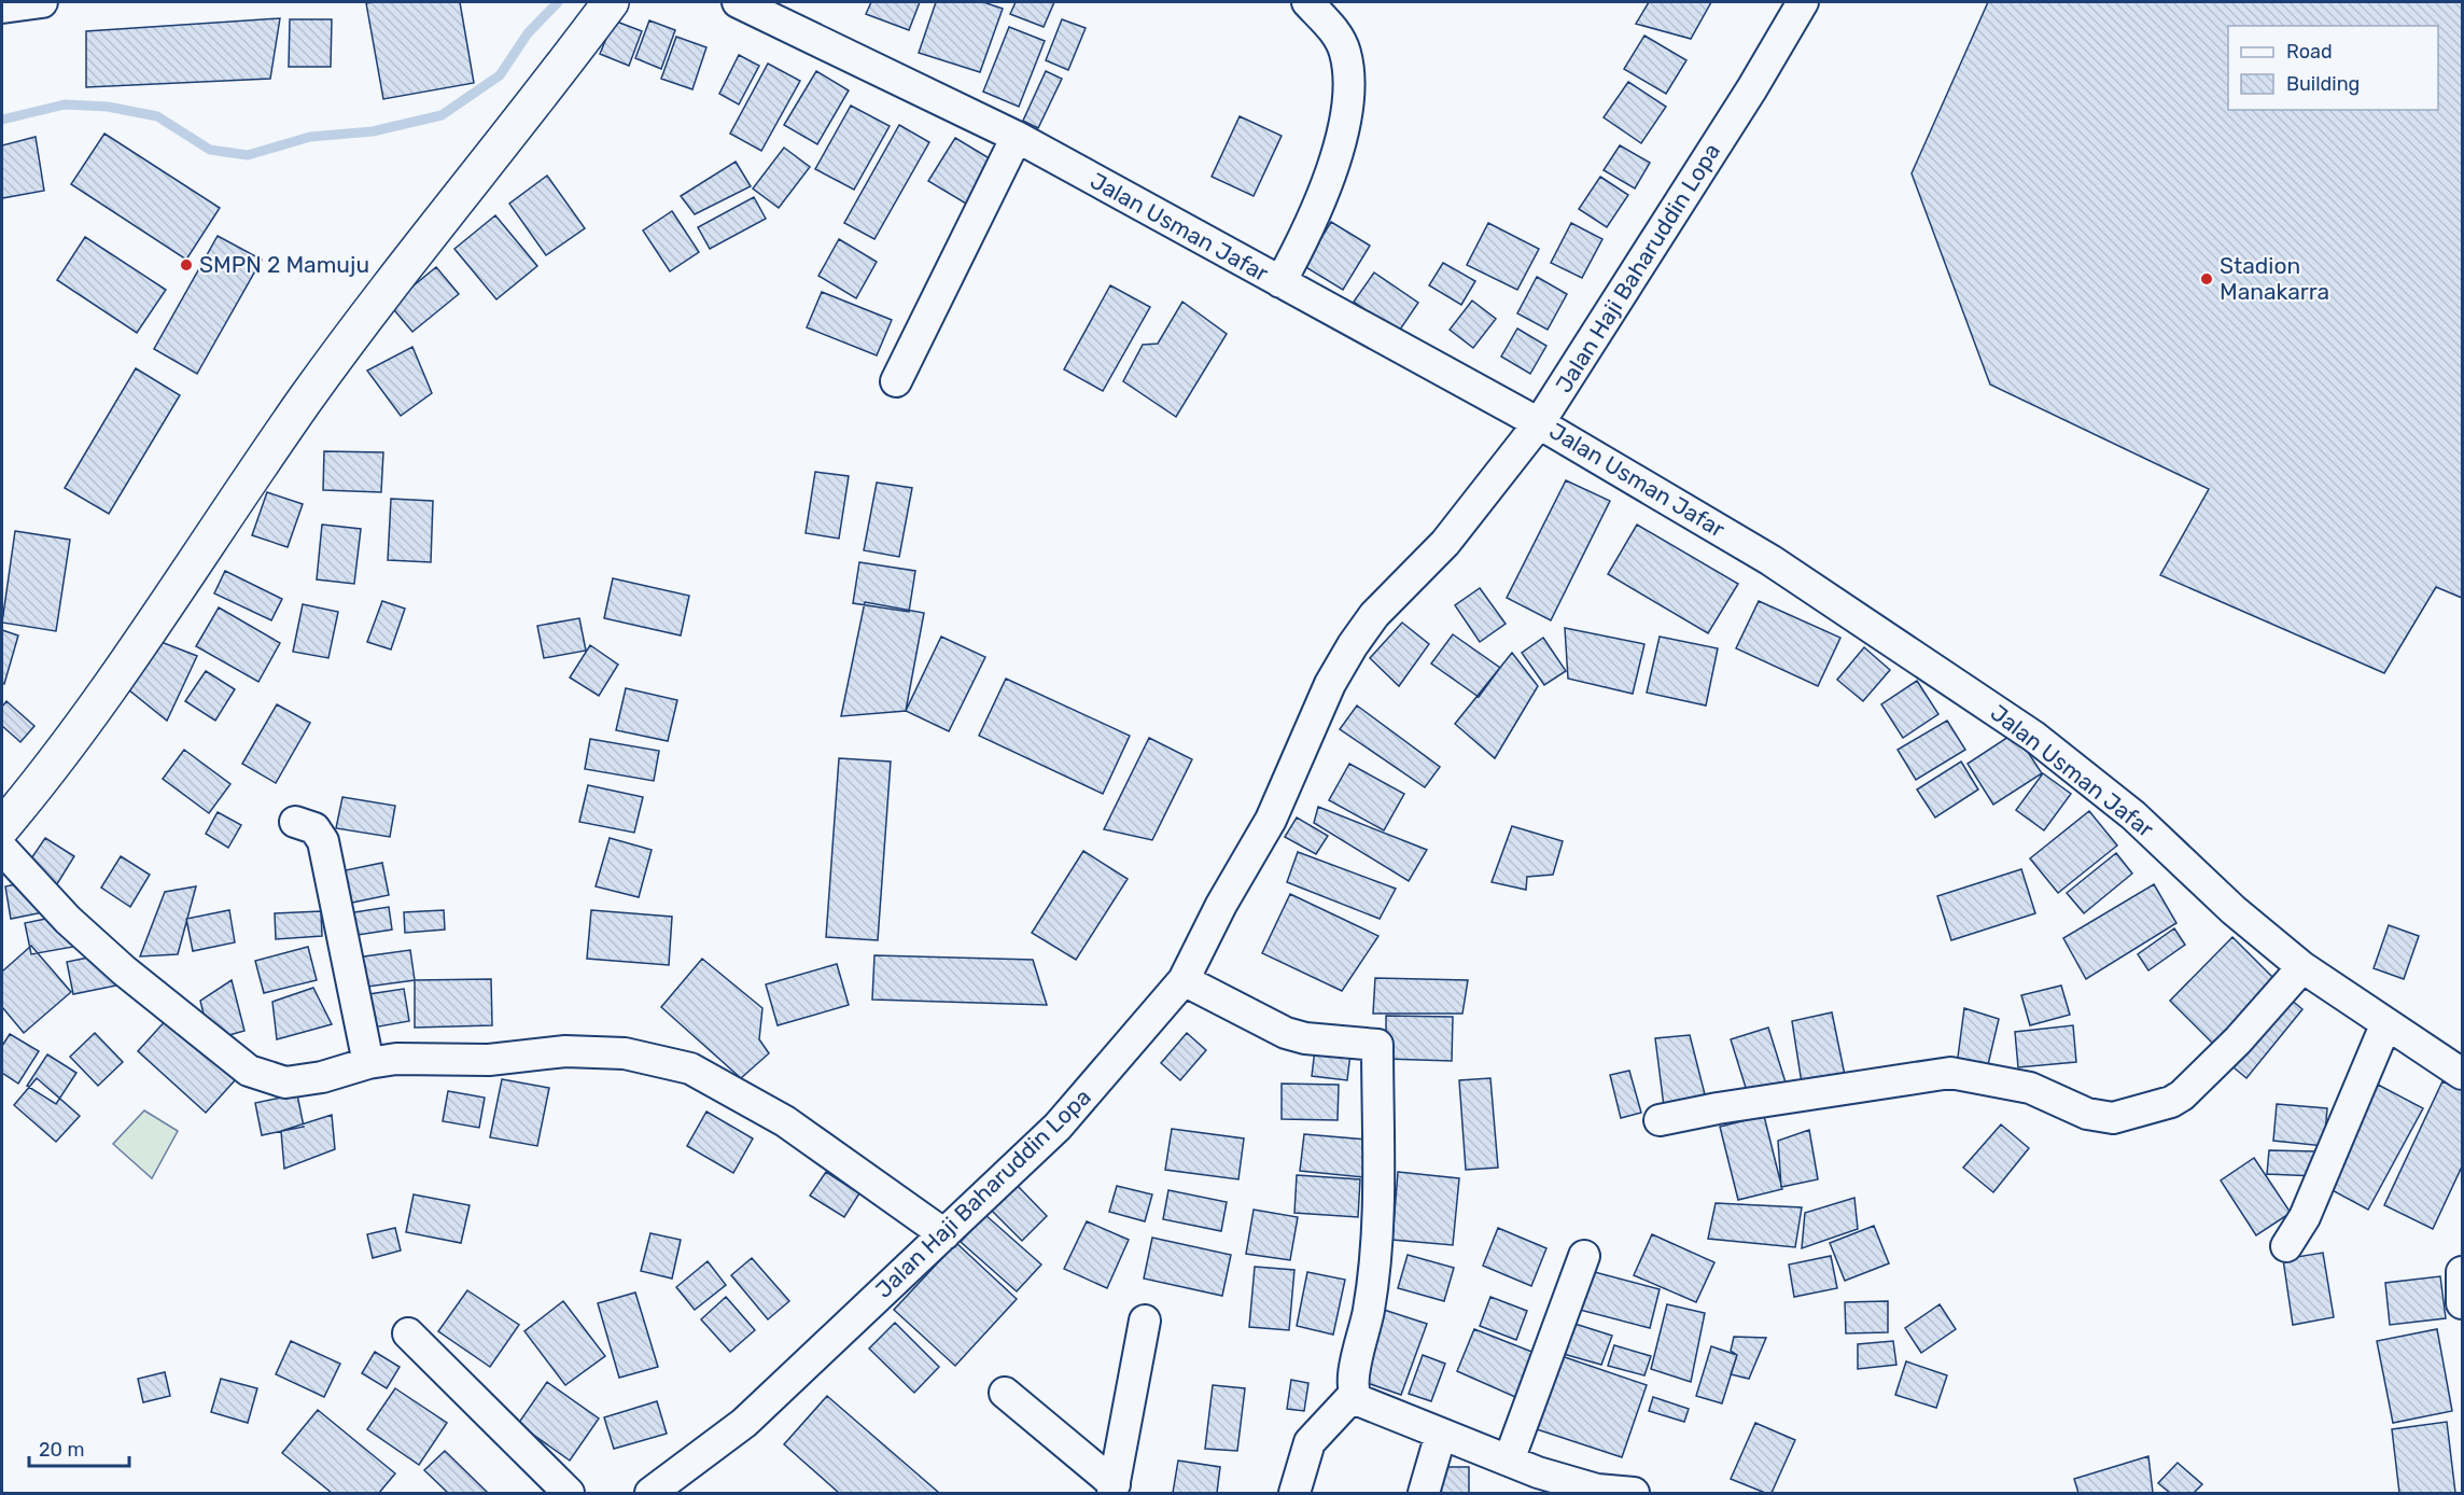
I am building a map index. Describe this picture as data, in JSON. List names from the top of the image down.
{
  "streets": {
    "street": ["Jalan Usman Jafar", "Jalan Haji Baharuddin Lopa"]
  },
  "crossings": [
    ["Jalan Usman Jafar", "Jalan Haji Baharuddin Lopa"]
  ],
  "places": ["SMPN 2 Mamuju", "Stadion Manakarra"],
  "legend": ["Road", "Building"],
  "scale_bar": "20 m"
}
